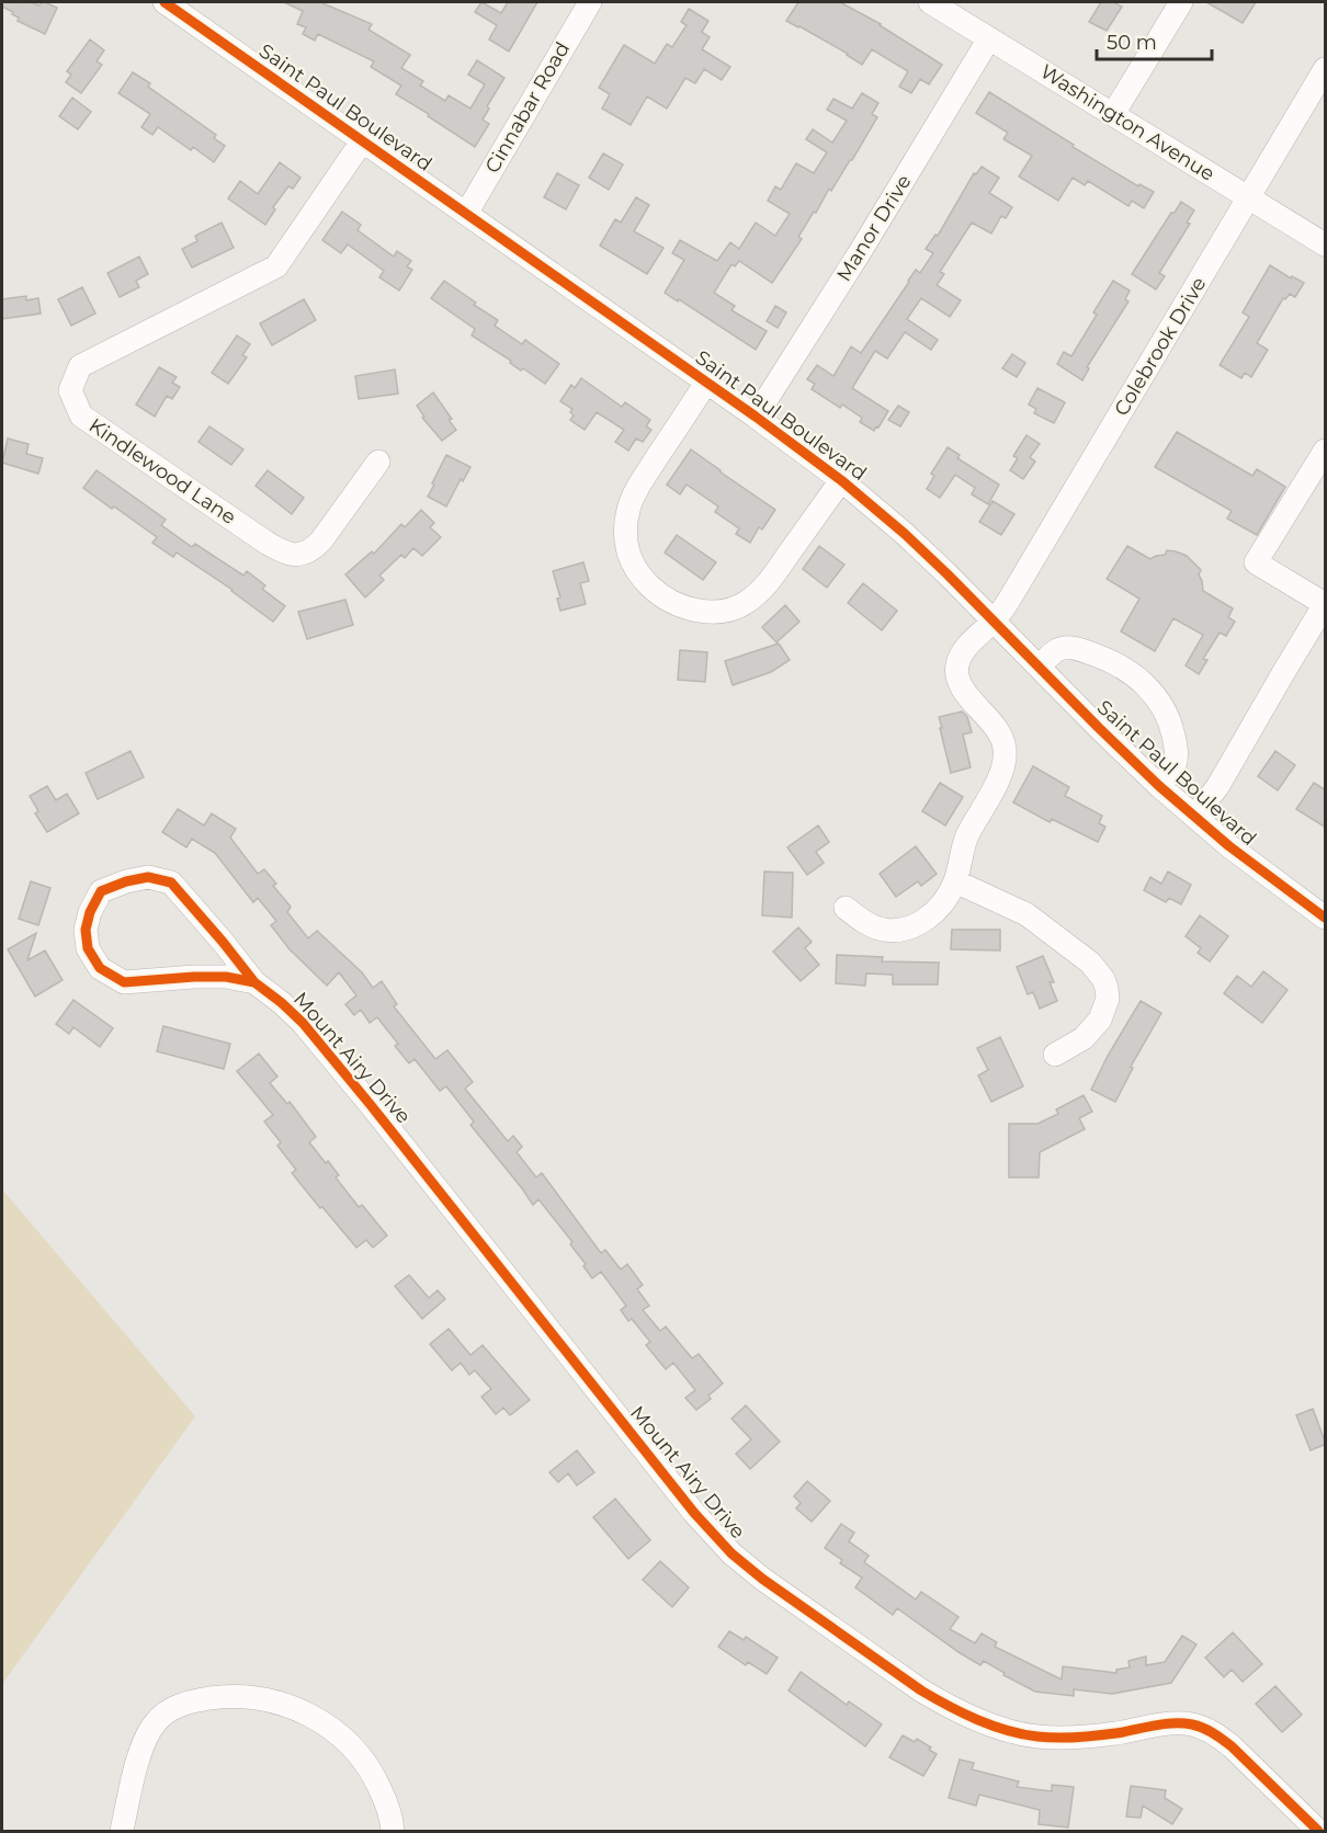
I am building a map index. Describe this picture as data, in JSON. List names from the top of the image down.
{
  "streets": {
    "street": [
      "Saint Paul Boulevard",
      "Cinnabar Road",
      "Washington Avenue",
      "Manor Drive",
      "Colebrook Drive",
      "Kindlewood Lane",
      "Mount Airy Drive"
    ]
  },
  "crossings": [
    ["Saint Paul Boulevard", "Cinnabar Road"],
    ["Saint Paul Boulevard", "Manor Drive"],
    ["Saint Paul Boulevard", "Colebrook Drive"],
    ["Saint Paul Boulevard", "Kindlewood Lane"],
    ["Washington Avenue", "Manor Drive"],
    ["Washington Avenue", "Colebrook Drive"]
  ],
  "scale_bar": "50 m"
}
